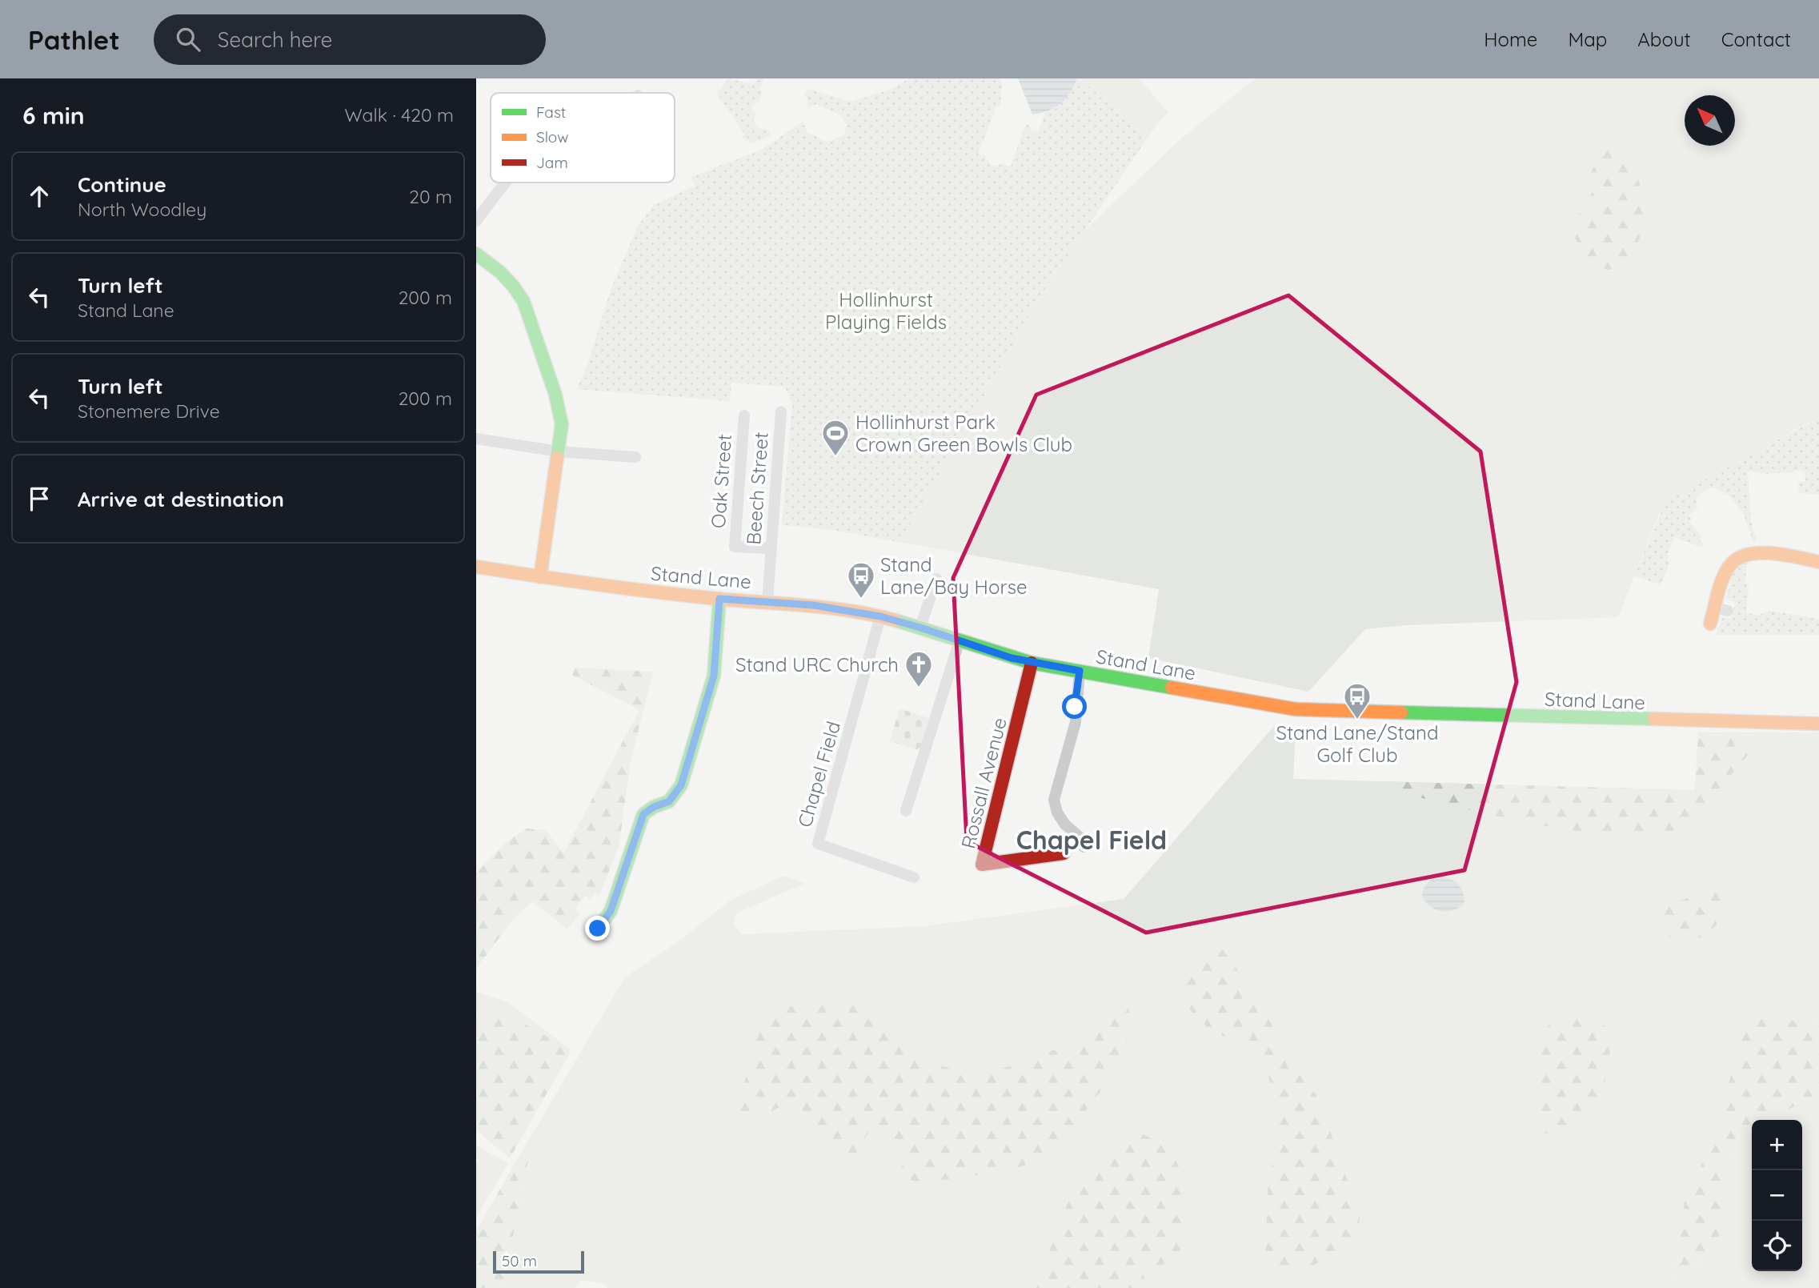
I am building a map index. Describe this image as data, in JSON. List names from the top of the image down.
{
  "streets": {
    "street": [
      "Oak Street",
      "Beech Street",
      "Stand Lane",
      "Chapel Field",
      "Rossall Avenue"
    ]
  },
  "crossings": [
    ["Oak Street", "Beech Street"],
    ["Beech Street", "Stand Lane"],
    ["Stand Lane", "Chapel Field"],
    ["Stand Lane", "Rossall Avenue"]
  ],
  "districts": ["Chapel Field"],
  "parks": ["Hollinhurst Playing Fields"],
  "places": {
    "sports": ["Hollinhurst Park Crown Green Bowls Club"],
    "bus stop": ["Stand Lane/Bay Horse", "Stand Lane/Stand Golf Club"],
    "church": ["Stand URC Church"]
  },
  "legend": ["Fast", "Slow", "Jam"],
  "scale_bar": "50 m",
  "north": "top left",
  "page": {
    "header": "Pathlet",
    "search": "Search here",
    "nav": [
      "Home",
      "Map",
      "About",
      "Contact"
    ],
    "heading": ["6 min", "Walk · 420 m"],
    "list": [
      ["Continue", "North Woodley", "20 m"],
      ["Turn left", "Stand Lane", "200 m"],
      ["Turn left", "Stonemere Drive", "200 m"],
      "Arrive at destination"
    ],
    "map_buttons": ["+", "−"],
    "scale": "50 m"
  }
}
